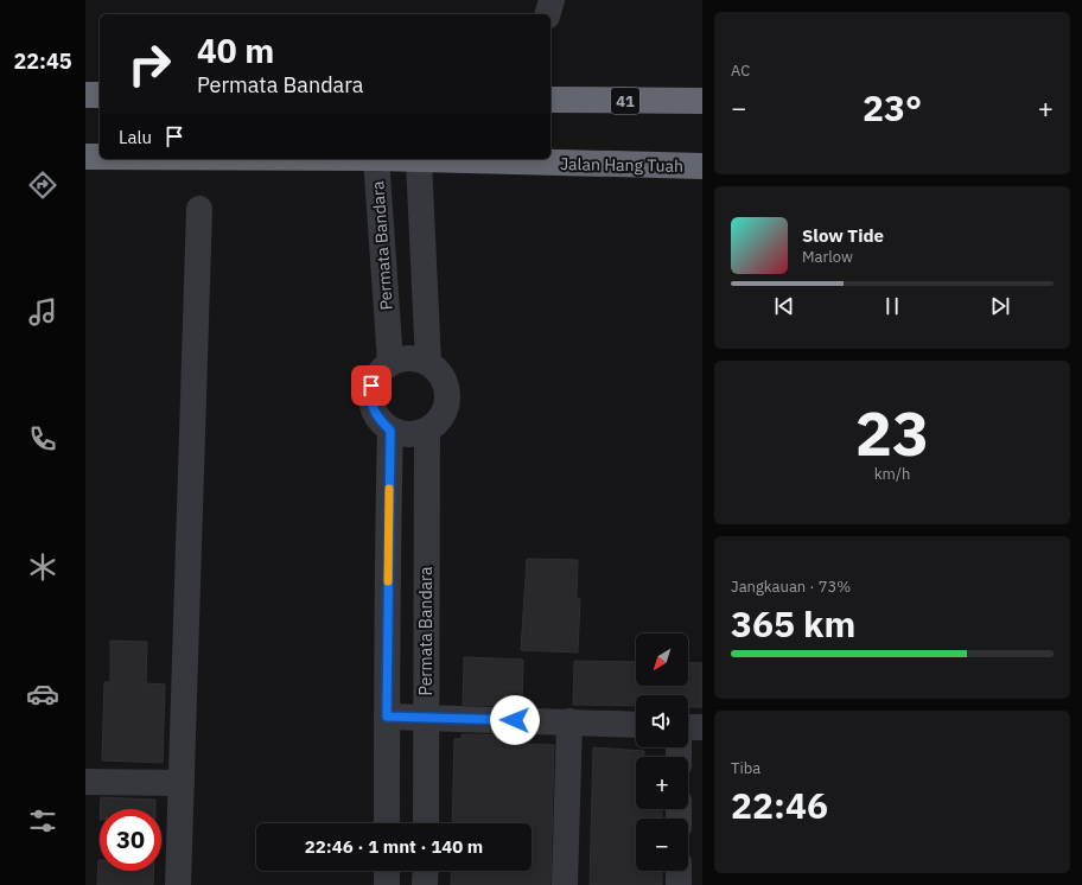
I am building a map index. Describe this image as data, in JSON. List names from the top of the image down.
{
  "streets": {
    "highway": ["41", "Jalan Hang Tuah"],
    "street": ["Permata Bandara"]
  },
  "north": "bottom left",
  "page": {
    "tabs": "22:45",
    "tile": [
      "AC",
      ["23", "km/h"],
      ["Jangkauan · 73%", "365 km"],
      ["Tiba", "22:46"]
    ],
    "turn": ["40 m", "Permata Bandara"],
    "heat": ["−", "23°", "+"],
    "then": "Lalu",
    "song": ["Slow Tide", "Marlow"],
    "map_buttons": ["+", "−"],
    "limit": "30",
    "trip": "22:46 · 1 mnt · 140 m"
  }
}
